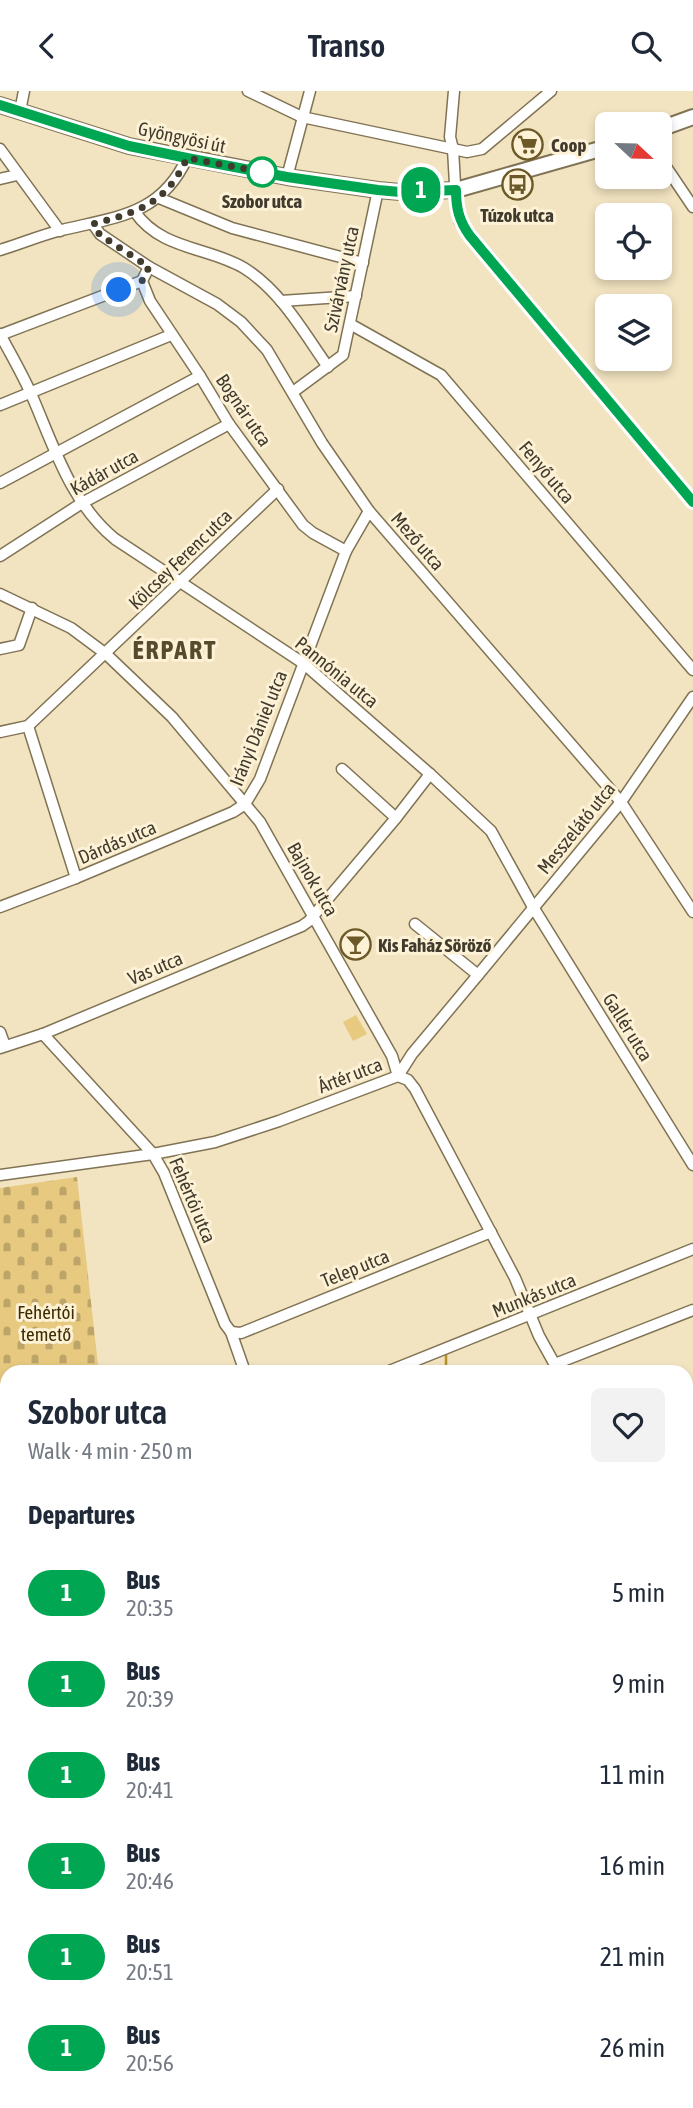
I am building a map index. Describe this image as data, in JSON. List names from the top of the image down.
{
  "streets": {
    "street": [
      "Gyöngyösi út",
      "Szivárvány utca",
      "Bognár utca",
      "Kádár utca",
      "Fenyő utca",
      "Mező utca",
      "Kölcsey Ferenc utca",
      "Pannónia utca",
      "Irányi Dániel utca",
      "Messzelátó utca",
      "Dárdás utca",
      "Bajnok utca",
      "Vas utca",
      "Gallér utca",
      "Ártér utca",
      "Fehértói utca",
      "Telep utca",
      "Munkás utca"
    ]
  },
  "crossings": [
    ["Gyöngyösi út", "Szivárvány utca"],
    ["Szivárvány utca", "Fenyő utca"],
    ["Szivárvány utca", "Mező utca"],
    ["Bognár utca", "Kádár utca"],
    ["Bognár utca", "Kölcsey Ferenc utca"],
    ["Bognár utca", "Irányi Dániel utca"],
    ["Kádár utca", "Pannónia utca"],
    ["Mező utca", "Irányi Dániel utca"],
    ["Mező utca", "Messzelátó utca"],
    ["Kölcsey Ferenc utca", "Pannónia utca"],
    ["Kölcsey Ferenc utca", "Bajnok utca"],
    ["Pannónia utca", "Irányi Dániel utca"],
    ["Pannónia utca", "Messzelátó utca"],
    ["Pannónia utca", "Vas utca"],
    ["Pannónia utca", "Gallér utca"],
    ["Irányi Dániel utca", "Dárdás utca"],
    ["Irányi Dániel utca", "Bajnok utca"],
    ["Messzelátó utca", "Gallér utca"],
    ["Messzelátó utca", "Ártér utca"],
    ["Dárdás utca", "Bajnok utca"],
    ["Bajnok utca", "Vas utca"],
    ["Bajnok utca", "Ártér utca"],
    ["Bajnok utca", "Telep utca"],
    ["Bajnok utca", "Munkás utca"],
    ["Vas utca", "Fehértói utca"],
    ["Ártér utca", "Fehértói utca"],
    ["Fehértói utca", "Telep utca"]
  ],
  "districts": ["ÉRPART"],
  "parks": ["Fehértói temető"],
  "places": {
    "supermarket": ["Coop"],
    "other": ["Szobor utca"],
    "bus stop": ["Túzok utca"],
    "bar": ["Kis Faház Söröző"]
  },
  "lines": ["bus line 1"],
  "north": "right",
  "page": {
    "header": "Transo",
    "on_map": "1",
    "heading": [
      ["Szobor utca", "Walk · 4 min · 250 m"],
      "Departures"
    ],
    "list": [
      {
        "mark": "1",
        "name": "Bus",
        "note": "20:35",
        "value": "5 min"
      },
      {
        "mark": "1",
        "name": "Bus",
        "note": "20:39",
        "value": "9 min"
      },
      {
        "mark": "1",
        "name": "Bus",
        "note": "20:41",
        "value": "11 min"
      },
      {
        "mark": "1",
        "name": "Bus",
        "note": "20:46",
        "value": "16 min"
      },
      {
        "mark": "1",
        "name": "Bus",
        "note": "20:51",
        "value": "21 min"
      },
      {
        "mark": "1",
        "name": "Bus",
        "note": "20:56",
        "value": "26 min"
      }
    ]
  }
}
